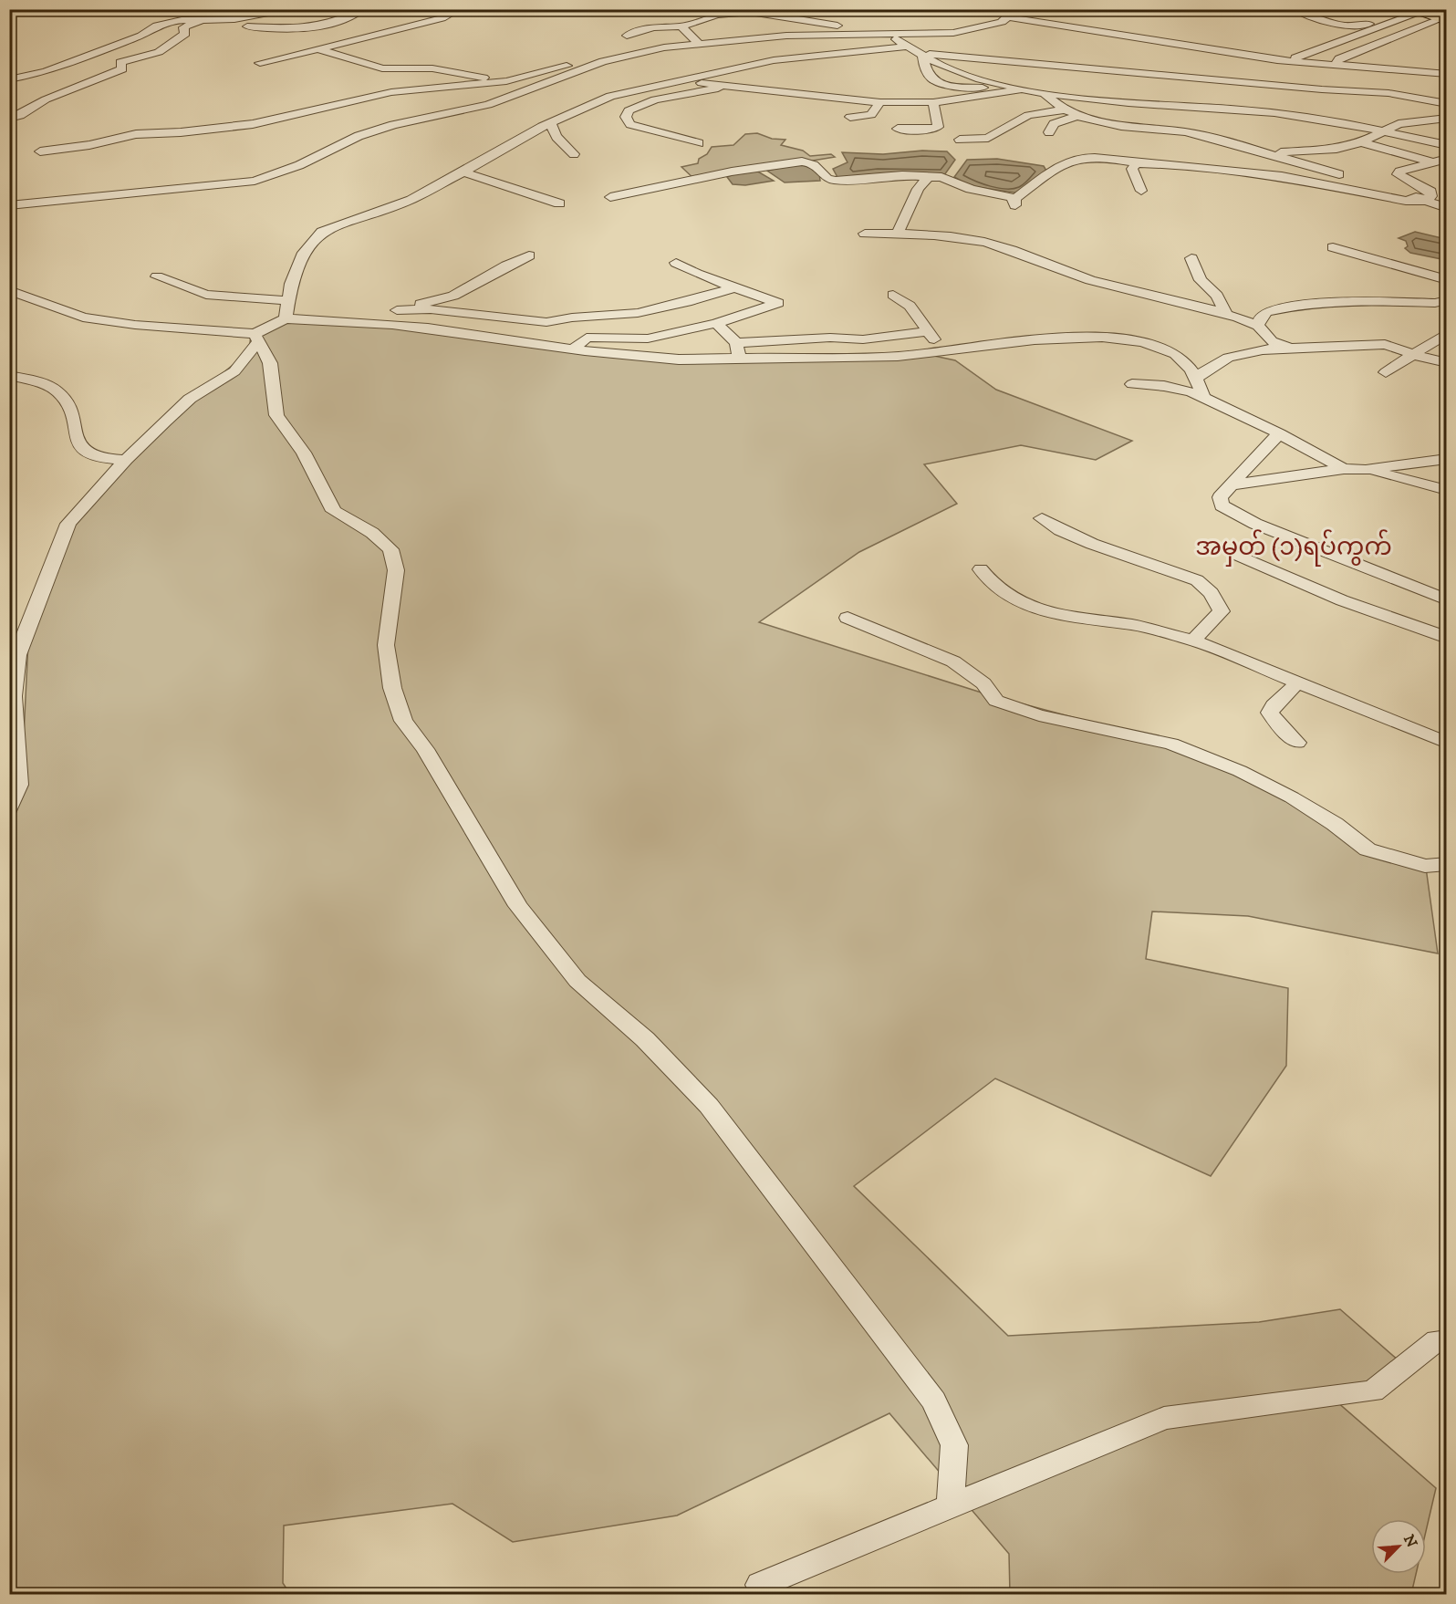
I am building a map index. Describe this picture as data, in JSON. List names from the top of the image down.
{
  "districts": ["အမှတ် (၁)ရပ်ကွက်"],
  "north": "top right"
}
